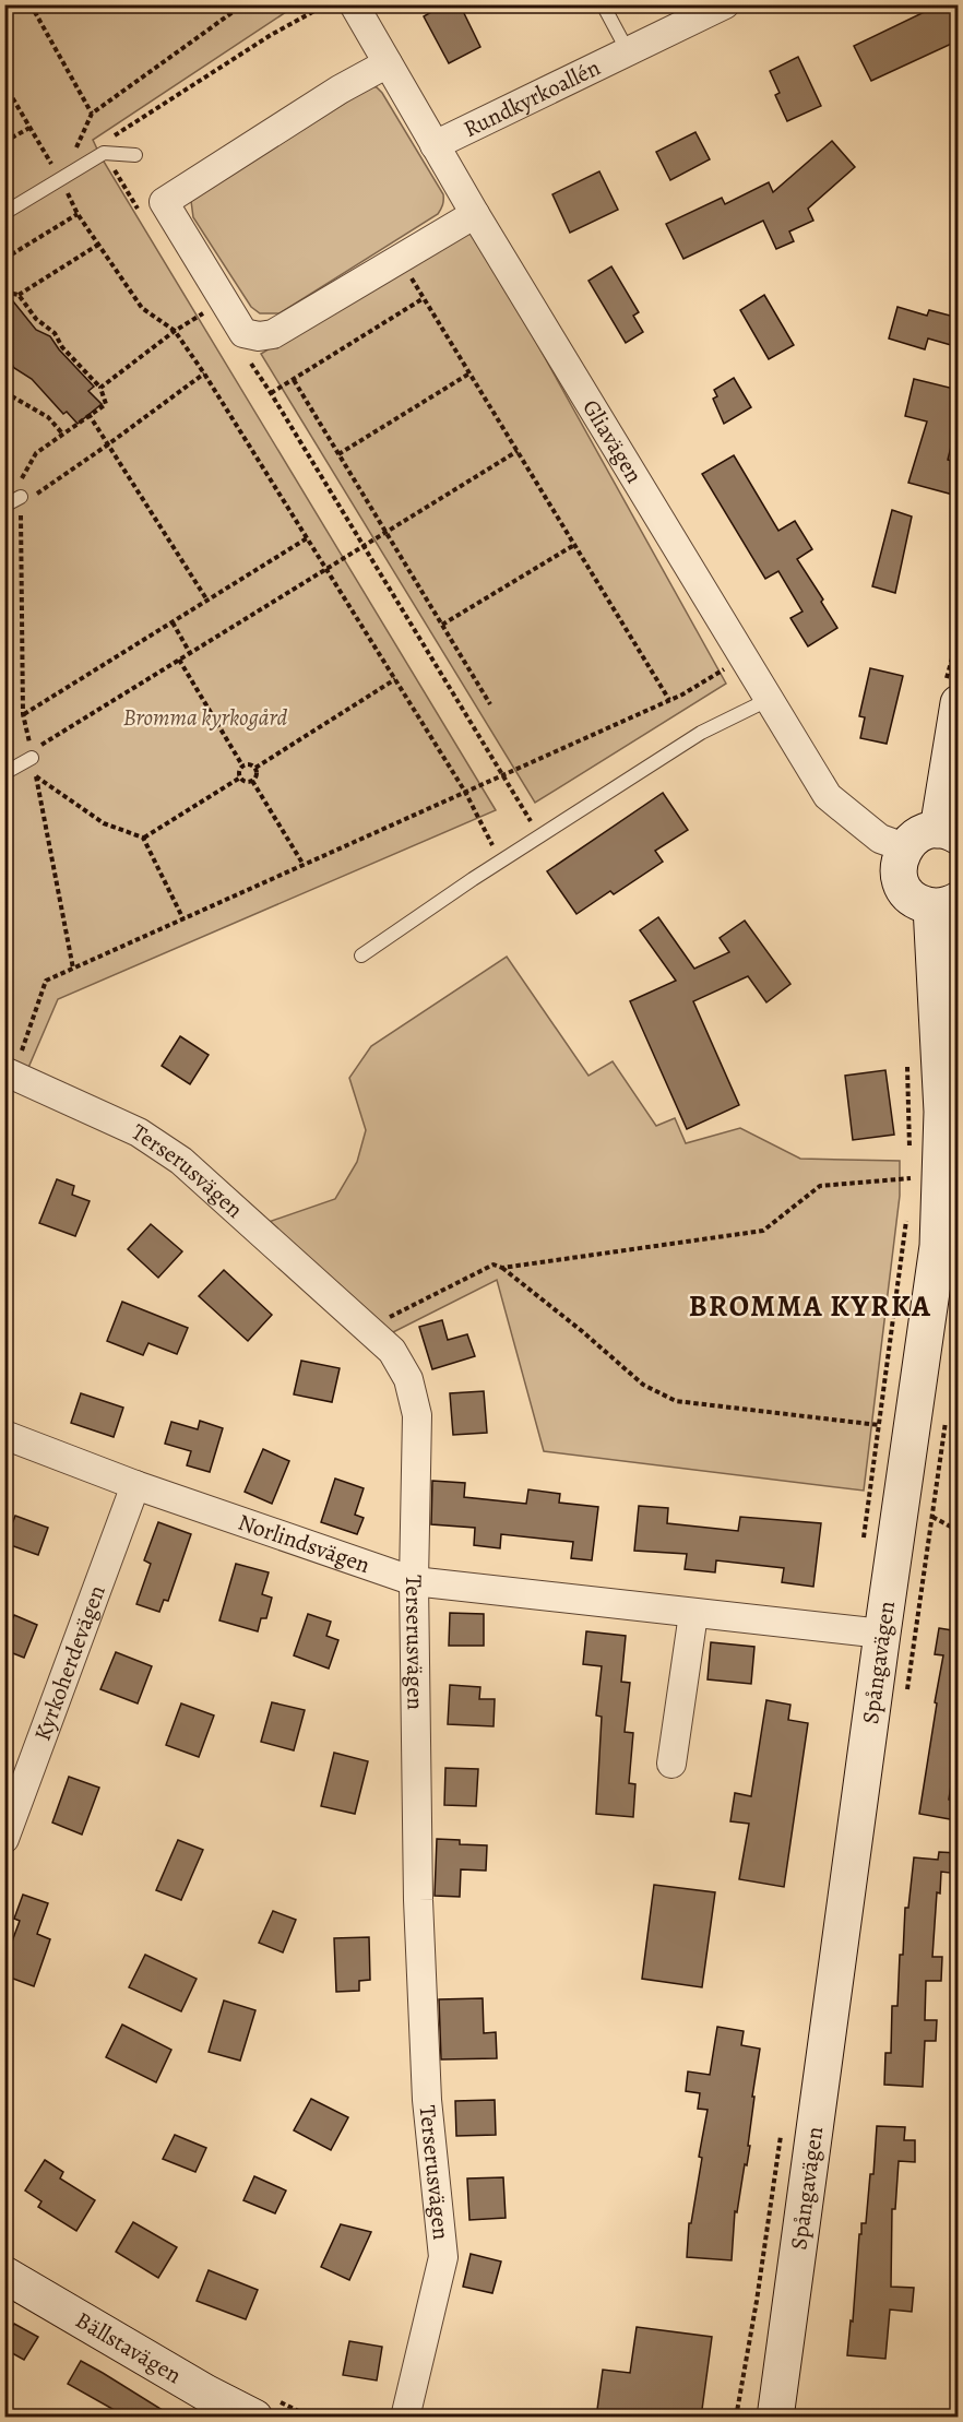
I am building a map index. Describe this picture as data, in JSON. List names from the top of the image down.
{
  "streets": {
    "street": [
      "Rundkyrkoallén",
      "Gliavägen",
      "Terserusvägen",
      "Norlindsvägen",
      "Kyrkoherdevägen",
      "Spångavägen",
      "Bällstavägen"
    ]
  },
  "crossings": [
    ["Rundkyrkoallén", "Gliavägen"],
    ["Terserusvägen", "Norlindsvägen"],
    ["Norlindsvägen", "Kyrkoherdevägen"],
    ["Norlindsvägen", "Spångavägen"]
  ],
  "districts": ["BROMMA KYRKA"],
  "parks": ["Bromma kyrkogård"]
}
